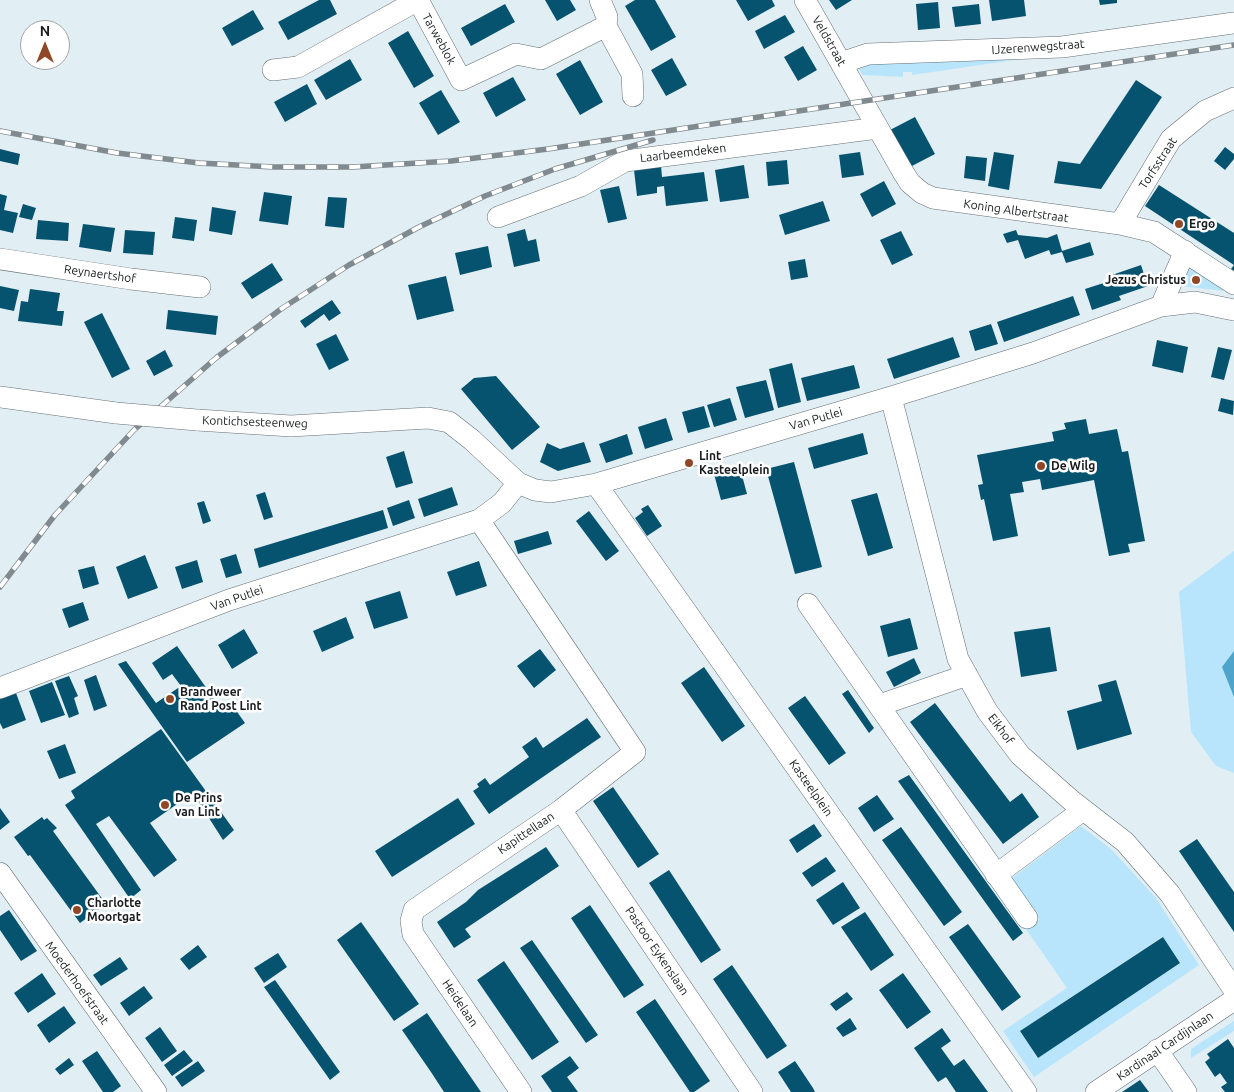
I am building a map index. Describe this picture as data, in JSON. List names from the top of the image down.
{
  "streets": {
    "street": [
      "Tarweblok",
      "Veldstraat",
      "IJzerenwegstraat",
      "Laarbeemdeken",
      "Torfsstraat",
      "Koning Albertstraat",
      "Reynaertshof",
      "Van Putlei",
      "Kontichsesteenweg",
      "Eikhof",
      "Kasteelplein",
      "Kapittellaan",
      "Pastoor Eykenslaan",
      "Moederhoefstraat",
      "Heidelaan",
      "Kardinaal Cardijnlaan"
    ]
  },
  "crossings": [
    ["Veldstraat", "IJzerenwegstraat"],
    ["Veldstraat", "Laarbeemdeken"],
    ["Veldstraat", "Koning Albertstraat"],
    ["Laarbeemdeken", "Koning Albertstraat"],
    ["Torfsstraat", "Koning Albertstraat"],
    ["Van Putlei", "Kontichsesteenweg"],
    ["Van Putlei", "Eikhof"],
    ["Van Putlei", "Kasteelplein"],
    ["Van Putlei", "Kapittellaan"],
    ["Kapittellaan", "Pastoor Eykenslaan"],
    ["Kapittellaan", "Heidelaan"]
  ],
  "places": [
    "Ergo",
    "Jezus Christus",
    "Lint Kasteelplein",
    "De Wilg",
    "Brandweer Rand Post Lint",
    "De Prins van Lint",
    "Charlotte Moortgat"
  ],
  "north": "top"
}
